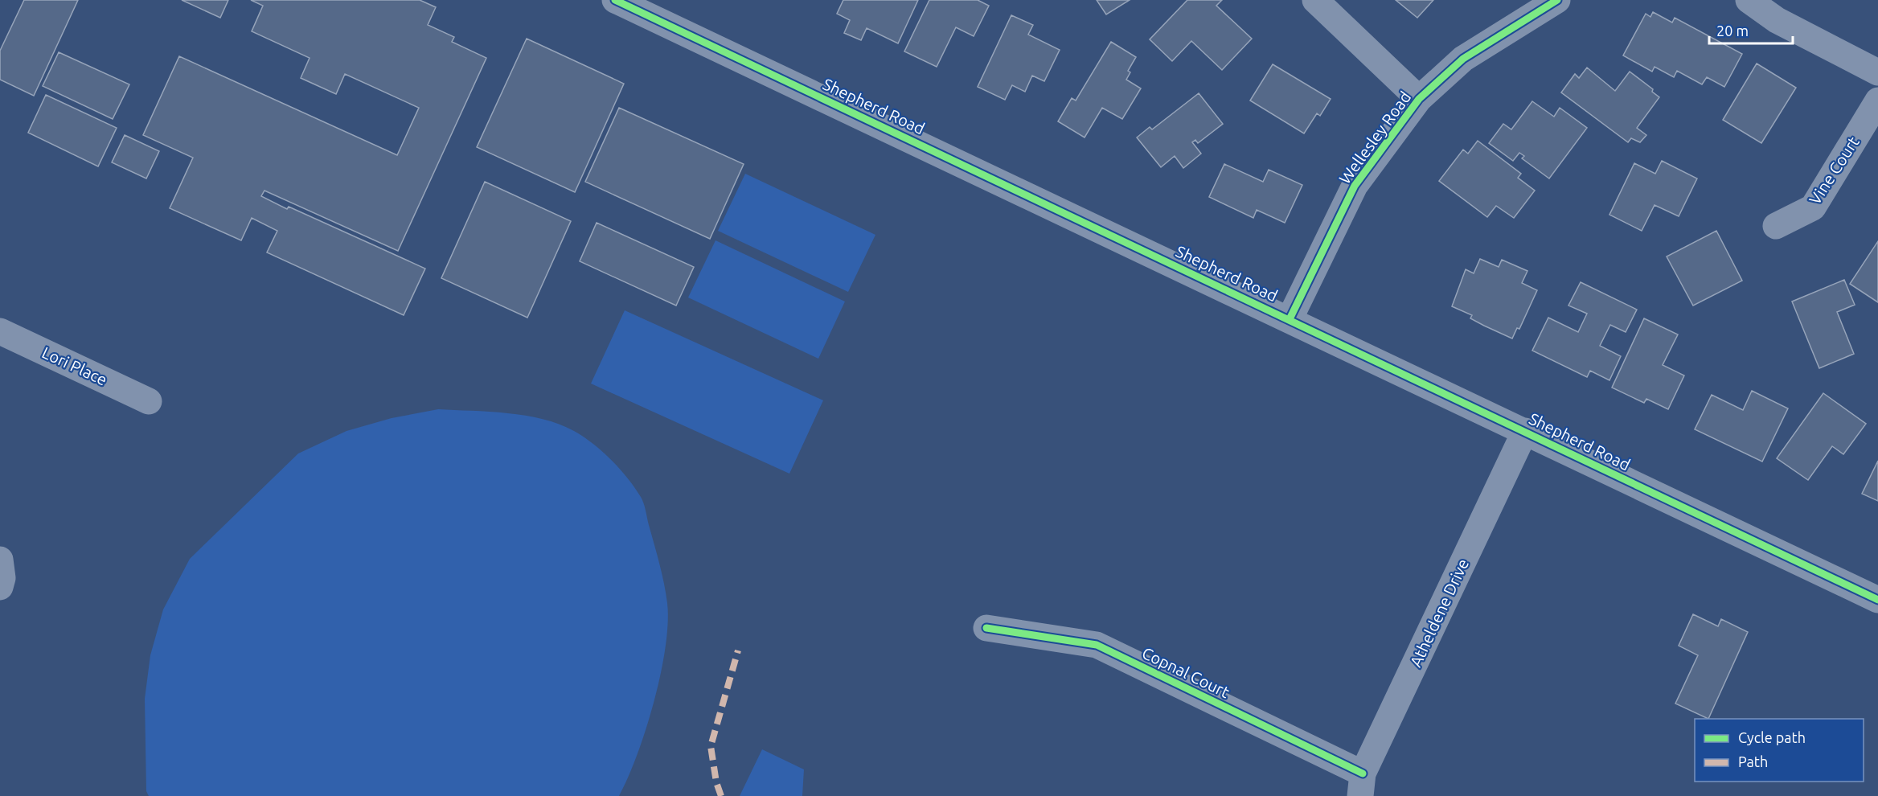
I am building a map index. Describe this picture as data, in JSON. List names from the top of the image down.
{
  "streets": {
    "street": [
      "Shepherd Road",
      "Wellesley Road",
      "Vine Court",
      "Lori Place",
      "Atheldene Drive",
      "Copnal Court"
    ]
  },
  "crossings": [
    ["Shepherd Road", "Wellesley Road"],
    ["Shepherd Road", "Atheldene Drive"],
    ["Atheldene Drive", "Copnal Court"]
  ],
  "legend": ["Cycle path", "Path"],
  "scale_bar": "20 m"
}
